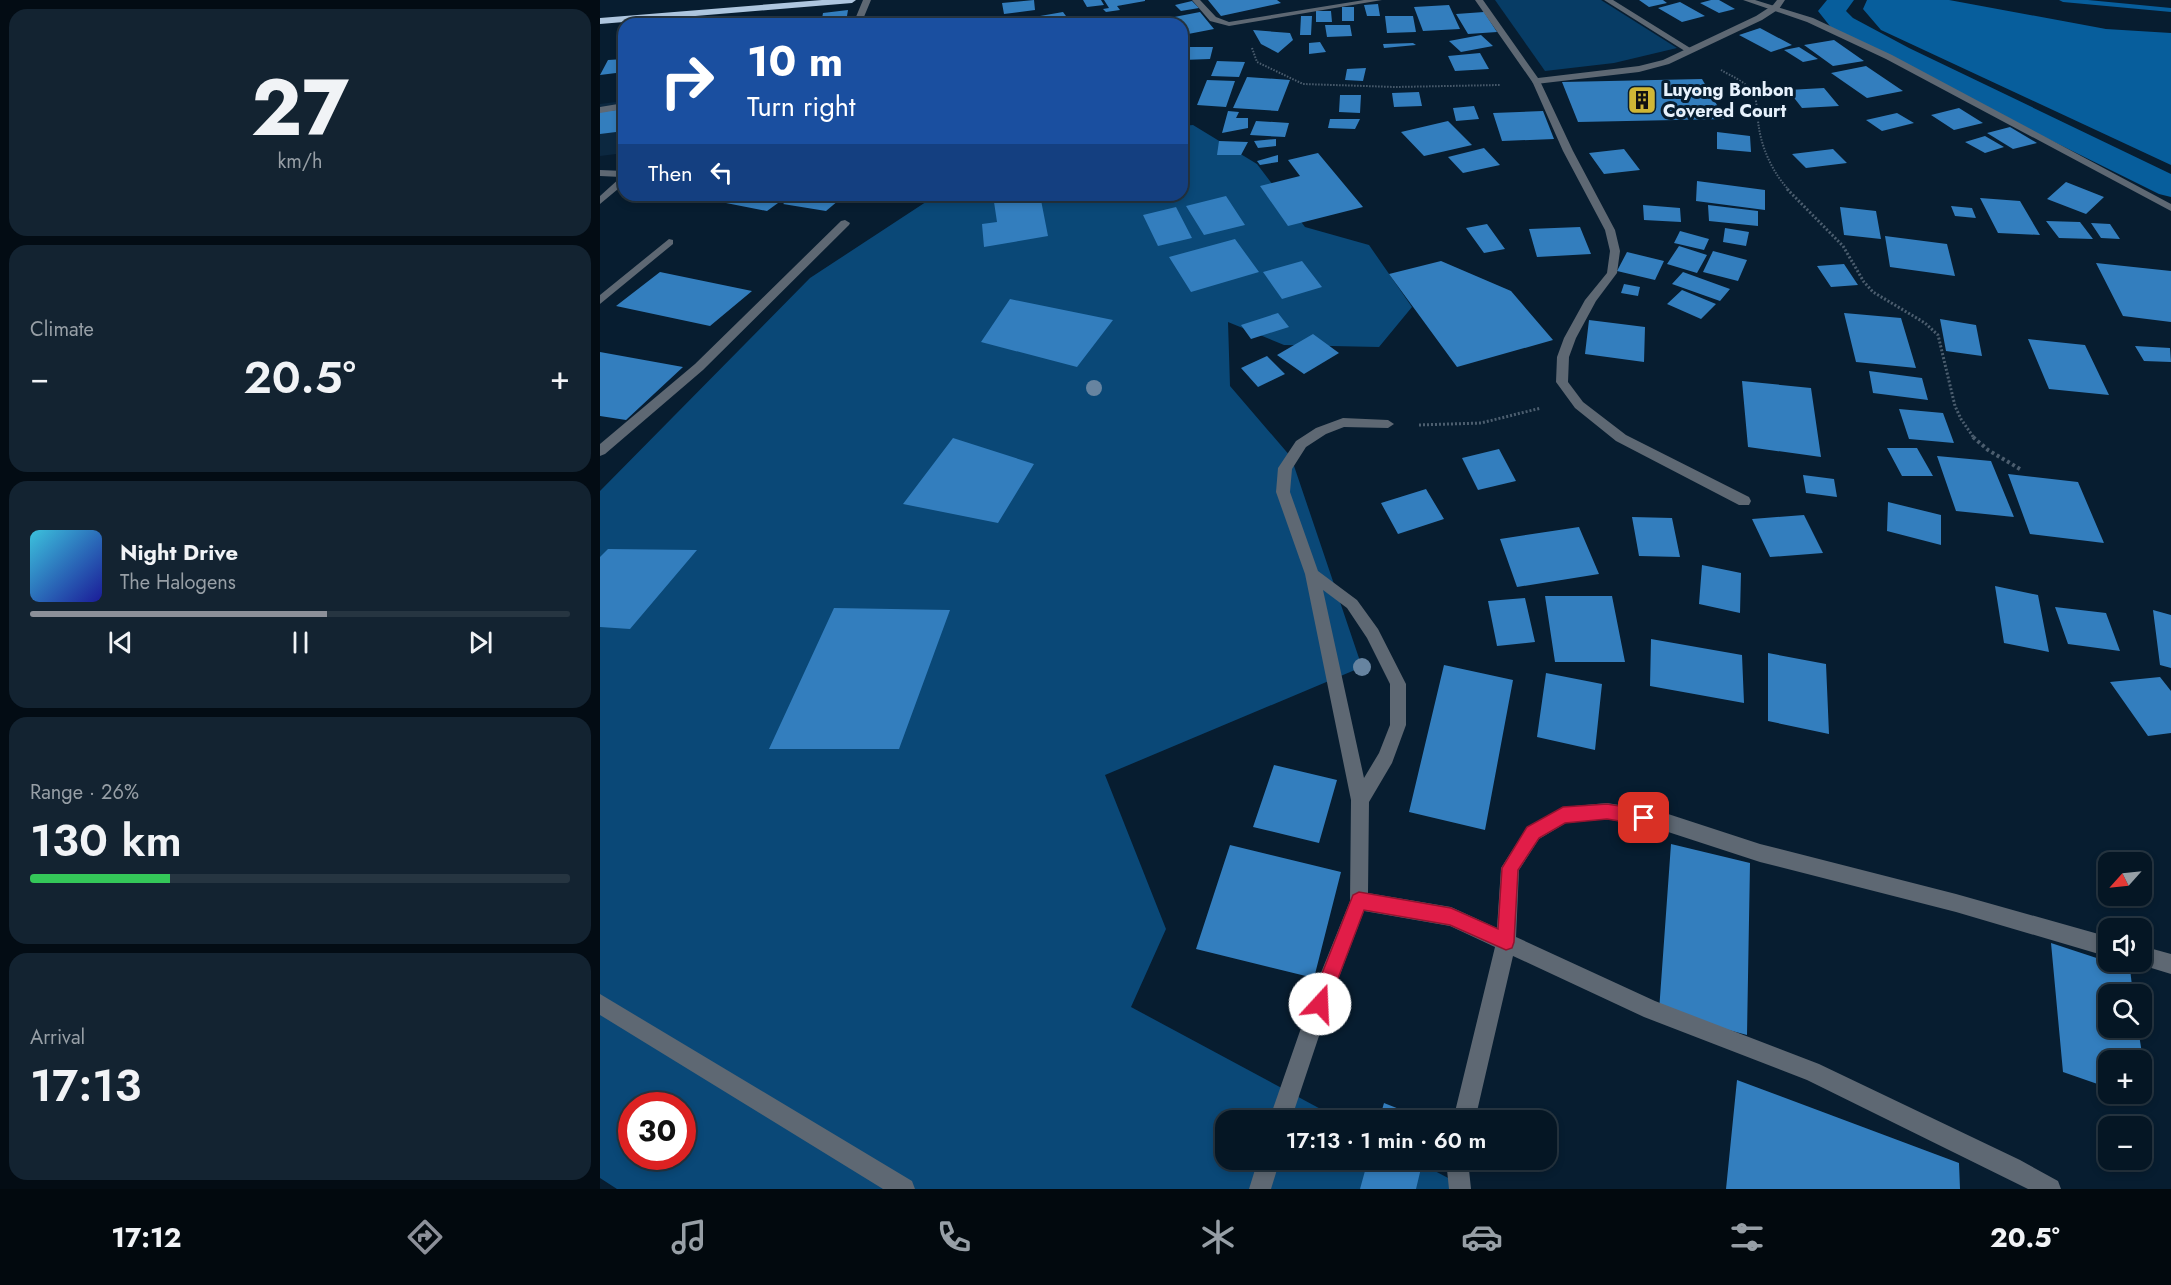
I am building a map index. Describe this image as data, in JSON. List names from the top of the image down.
{
  "places": {
    "building": ["Luyong Bonbon Covered Court"]
  },
  "north": "bottom left",
  "page": {
    "tile": [
      ["27", "km/h"],
      "Climate",
      ["Range · 26%", "130 km"],
      ["Arrival", "17:13"]
    ],
    "turn": ["10 m", "Turn right"],
    "then": "Then",
    "heat": ["−", "20.5°", "+"],
    "song": ["Night Drive", "The Halogens"],
    "map_buttons": ["+", "−"],
    "limit": "30",
    "trip": "17:13 · 1 min · 60 m",
    "tabs": ["17:12", "20.5°"]
  }
}
